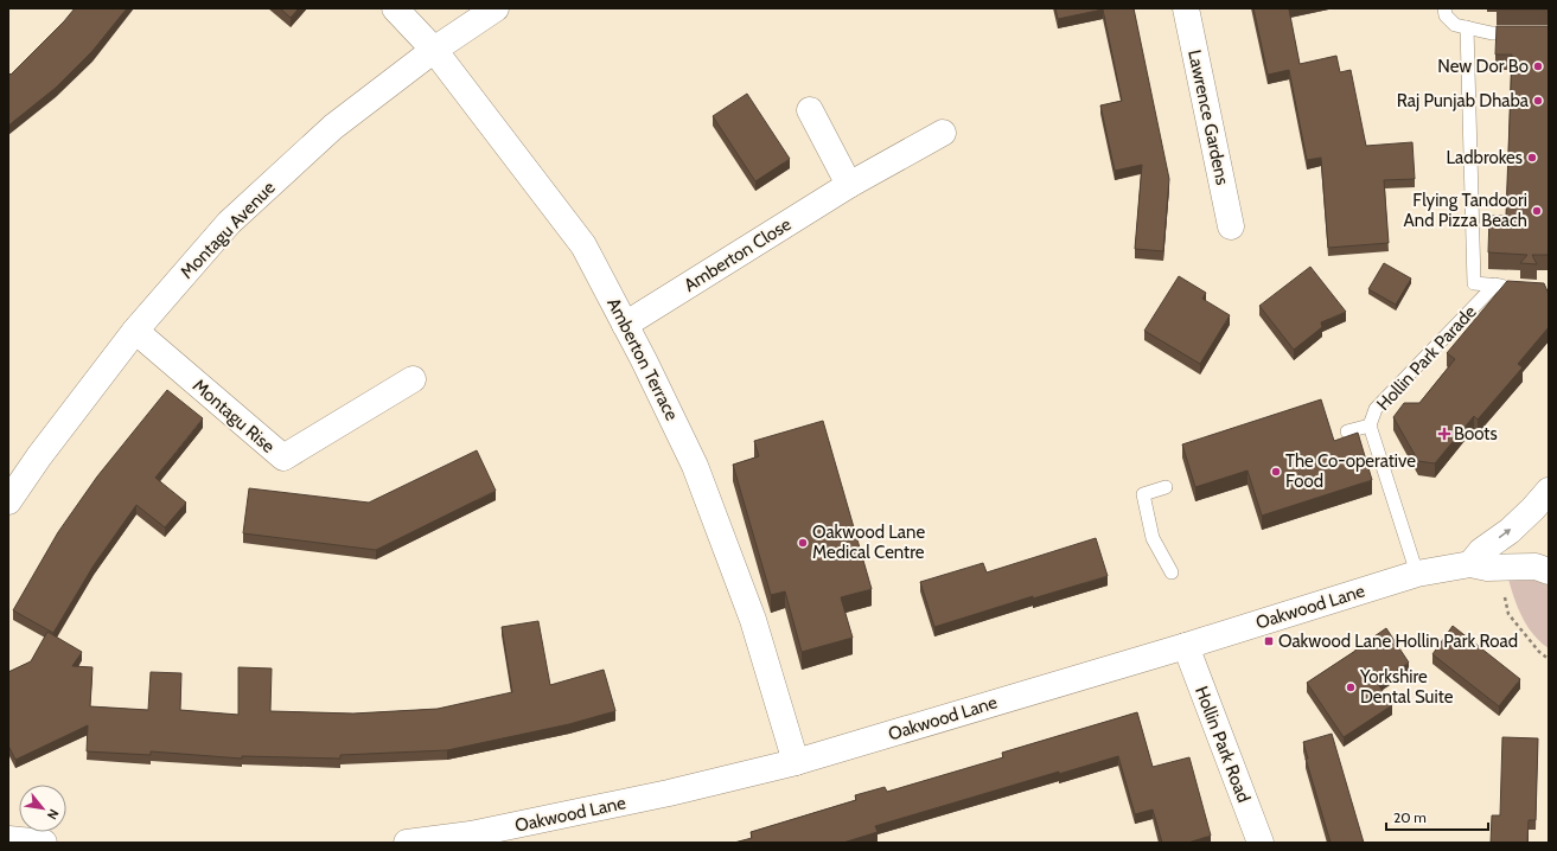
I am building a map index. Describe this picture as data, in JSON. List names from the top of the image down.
{
  "streets": {
    "street": [
      "Lawrence Gardens",
      "Montagu Avenue",
      "Amberton Close",
      "Amberton Terrace",
      "Montagu Rise",
      "Oakwood Lane",
      "Hollin Park Road"
    ],
    "lane": ["Hollin Park Parade"]
  },
  "crossings": [
    ["Montagu Avenue", "Amberton Terrace"],
    ["Montagu Avenue", "Montagu Rise"],
    ["Amberton Close", "Amberton Terrace"],
    ["Hollin Park Parade", "Oakwood Lane"],
    ["Amberton Terrace", "Oakwood Lane"],
    ["Oakwood Lane", "Hollin Park Road"]
  ],
  "places": {
    "other": [
      "New Dor Bo",
      "Raj Punjab Dhaba",
      "Ladbrokes",
      "Flying Tandoori And Pizza Beach",
      "The Co-operative Food",
      "Oakwood Lane Medical Centre",
      "Yorkshire Dental Suite"
    ],
    "health": ["Boots"],
    "transit": ["Oakwood Lane Hollin Park Road"]
  },
  "scale_bar": "20 m",
  "north": "bottom right"
}
